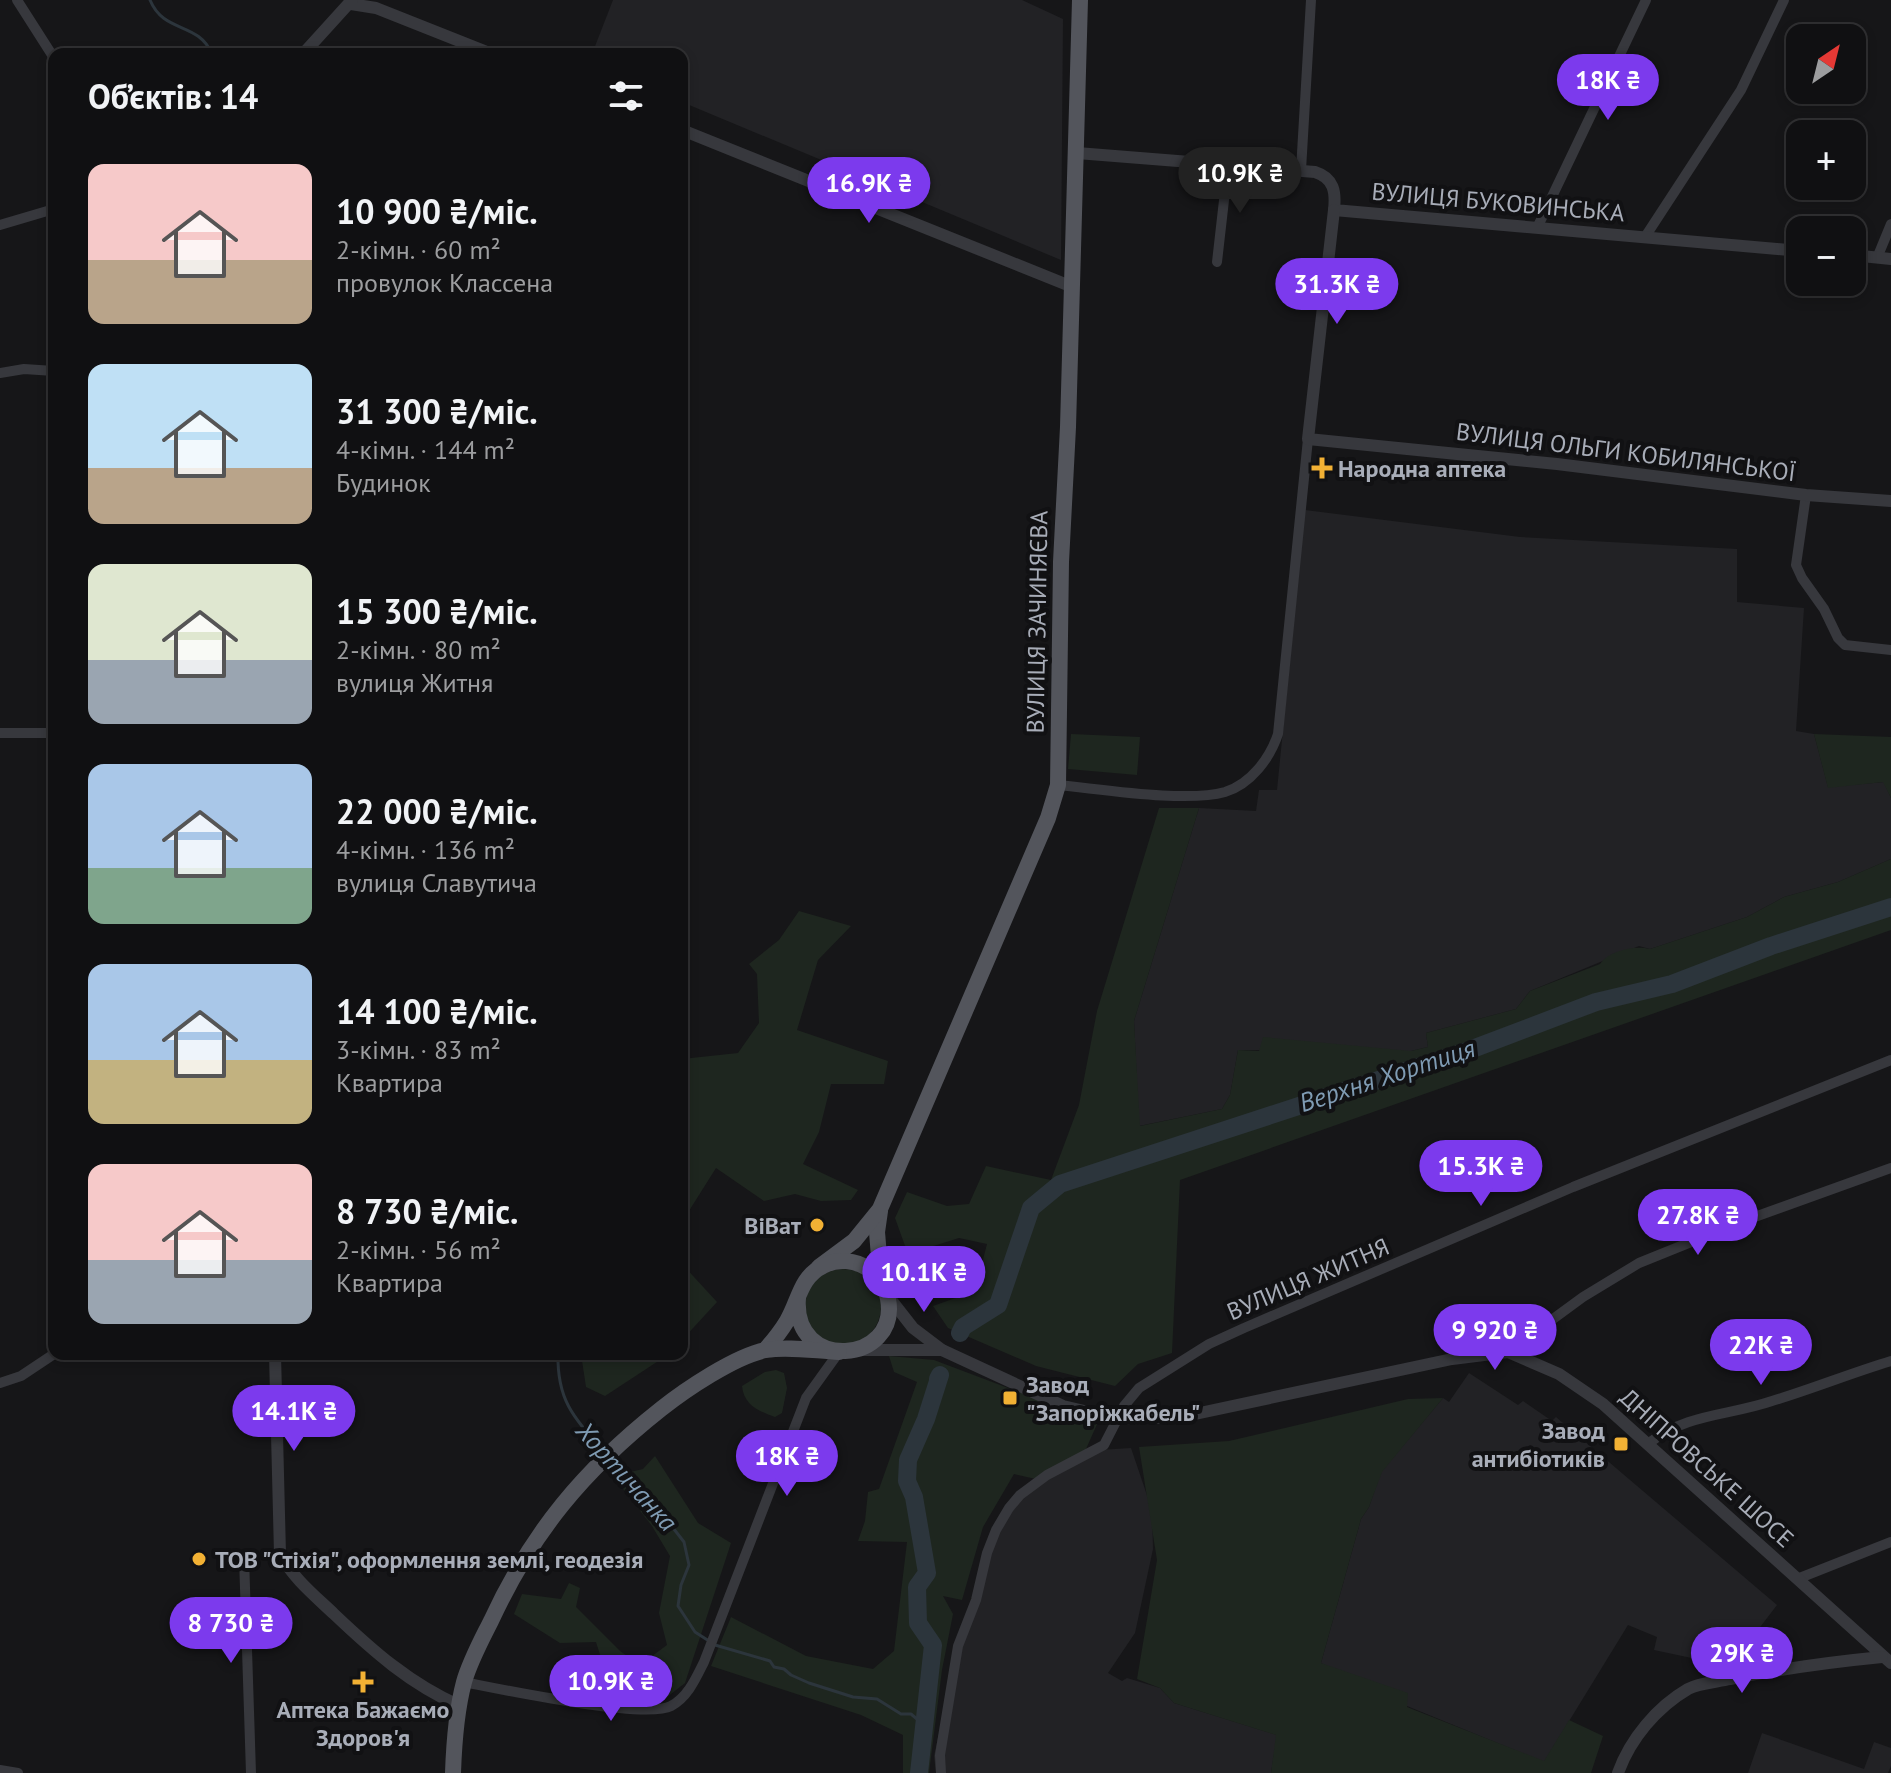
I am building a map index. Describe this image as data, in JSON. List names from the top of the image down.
{
  "streets": {
    "main road": ["ВУЛИЦЯ ЗАЧИНЯЄВА"],
    "street": [
      "ВУЛИЦЯ БУКОВИНСЬКА",
      "ВУЛИЦЯ ОЛЬГИ КОБИЛЯНСЬКОЇ",
      "ВУЛИЦЯ ЖИТНЯ",
      "ДНІПРОВСЬКЕ ШОСЕ"
    ]
  },
  "crossings": [
    ["ВУЛИЦЯ БУКОВИНСЬКА", "ВУЛИЦЯ ЗАЧИНЯЄВА"]
  ],
  "water": ["Верхня Хортиця", "Хортичанка"],
  "places": {
    "health": ["Народна аптека", "Аптека Бажаємо Здоров'я"],
    "other": ["ВіВат", "ТОВ \"Стіхія\", оформлення землі, геодезія"],
    "transit": ["Завод \"Запоріжкабель\"", "Завод антибіотиків"]
  },
  "north": "top right",
  "page": {
    "map_buttons": ["+", "−"],
    "heading": "Об’єктів: 14",
    "price": [
      "18K ₴",
      "10.9K ₴",
      "16.9K ₴",
      "31.3K ₴",
      "15.3K ₴",
      "27.8K ₴",
      "10.1K ₴",
      "9 920 ₴",
      "22K ₴",
      "14.1K ₴",
      "18K ₴",
      "8 730 ₴",
      "29K ₴",
      "10.9K ₴"
    ],
    "list": [
      {
        "name": "10 900 ₴/міс.",
        "note": "2-кімн. · 60 m² · провулок Классена"
      },
      {
        "name": "31 300 ₴/міс.",
        "note": "4-кімн. · 144 m² · Будинок"
      },
      {
        "name": "15 300 ₴/міс.",
        "note": "2-кімн. · 80 m² · вулиця Житня"
      },
      {
        "name": "22 000 ₴/міс.",
        "note": "4-кімн. · 136 m² · вулиця Славутича"
      },
      {
        "name": "14 100 ₴/міс.",
        "note": "3-кімн. · 83 m² · Квартира"
      },
      {
        "name": "8 730 ₴/міс.",
        "note": "2-кімн. · 56 m² · Квартира"
      }
    ]
  }
}
